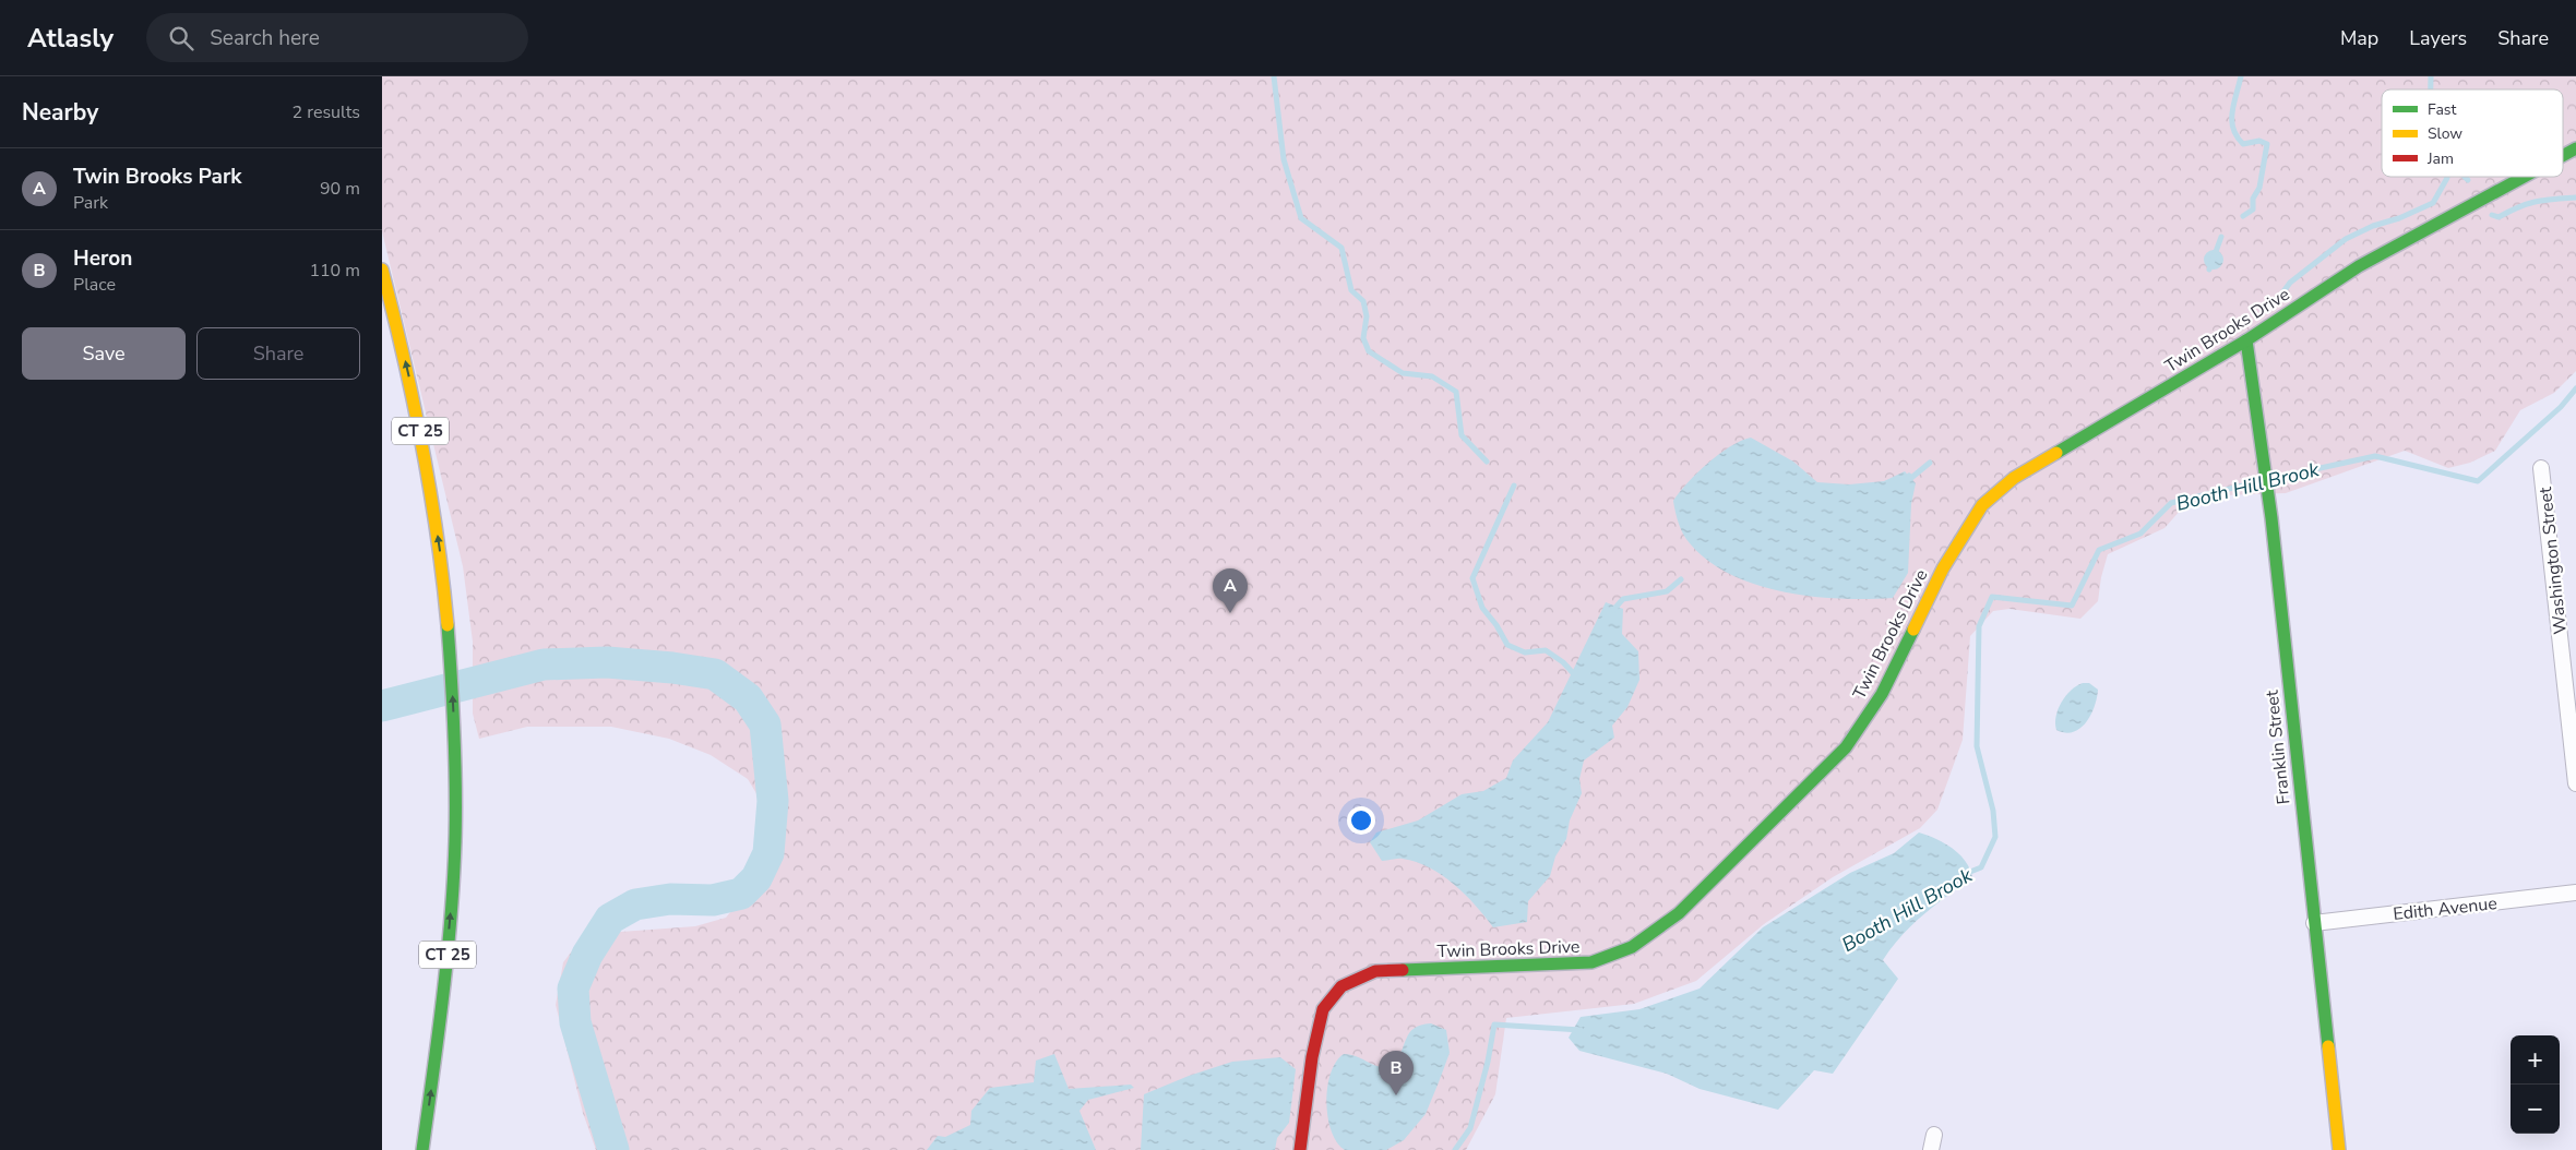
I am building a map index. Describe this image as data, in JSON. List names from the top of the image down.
{
  "streets": {
    "main road": ["Twin Brooks Drive", "CT 25", "Franklin Street"],
    "street": ["Washington Street", "Edith Avenue"]
  },
  "crossings": [
    ["Twin Brooks Drive", "Franklin Street"],
    ["Franklin Street", "Edith Avenue"]
  ],
  "water": ["Booth Hill Brook"],
  "legend": ["Fast", "Slow", "Jam"],
  "page": {
    "header": "Atlasly",
    "search": "Search here",
    "nav": ["Map", "Layers", "Share"],
    "heading": ["Nearby", "2 results"],
    "list": [
      {
        "mark": "A",
        "name": "Twin Brooks Park",
        "note": "Park",
        "value": "90 m"
      },
      {
        "mark": "B",
        "name": "Heron",
        "note": "Place",
        "value": "110 m"
      }
    ],
    "buttons": ["Save", "Share"],
    "pins": ["A", "B"],
    "map_buttons": ["+", "−"]
  }
}
